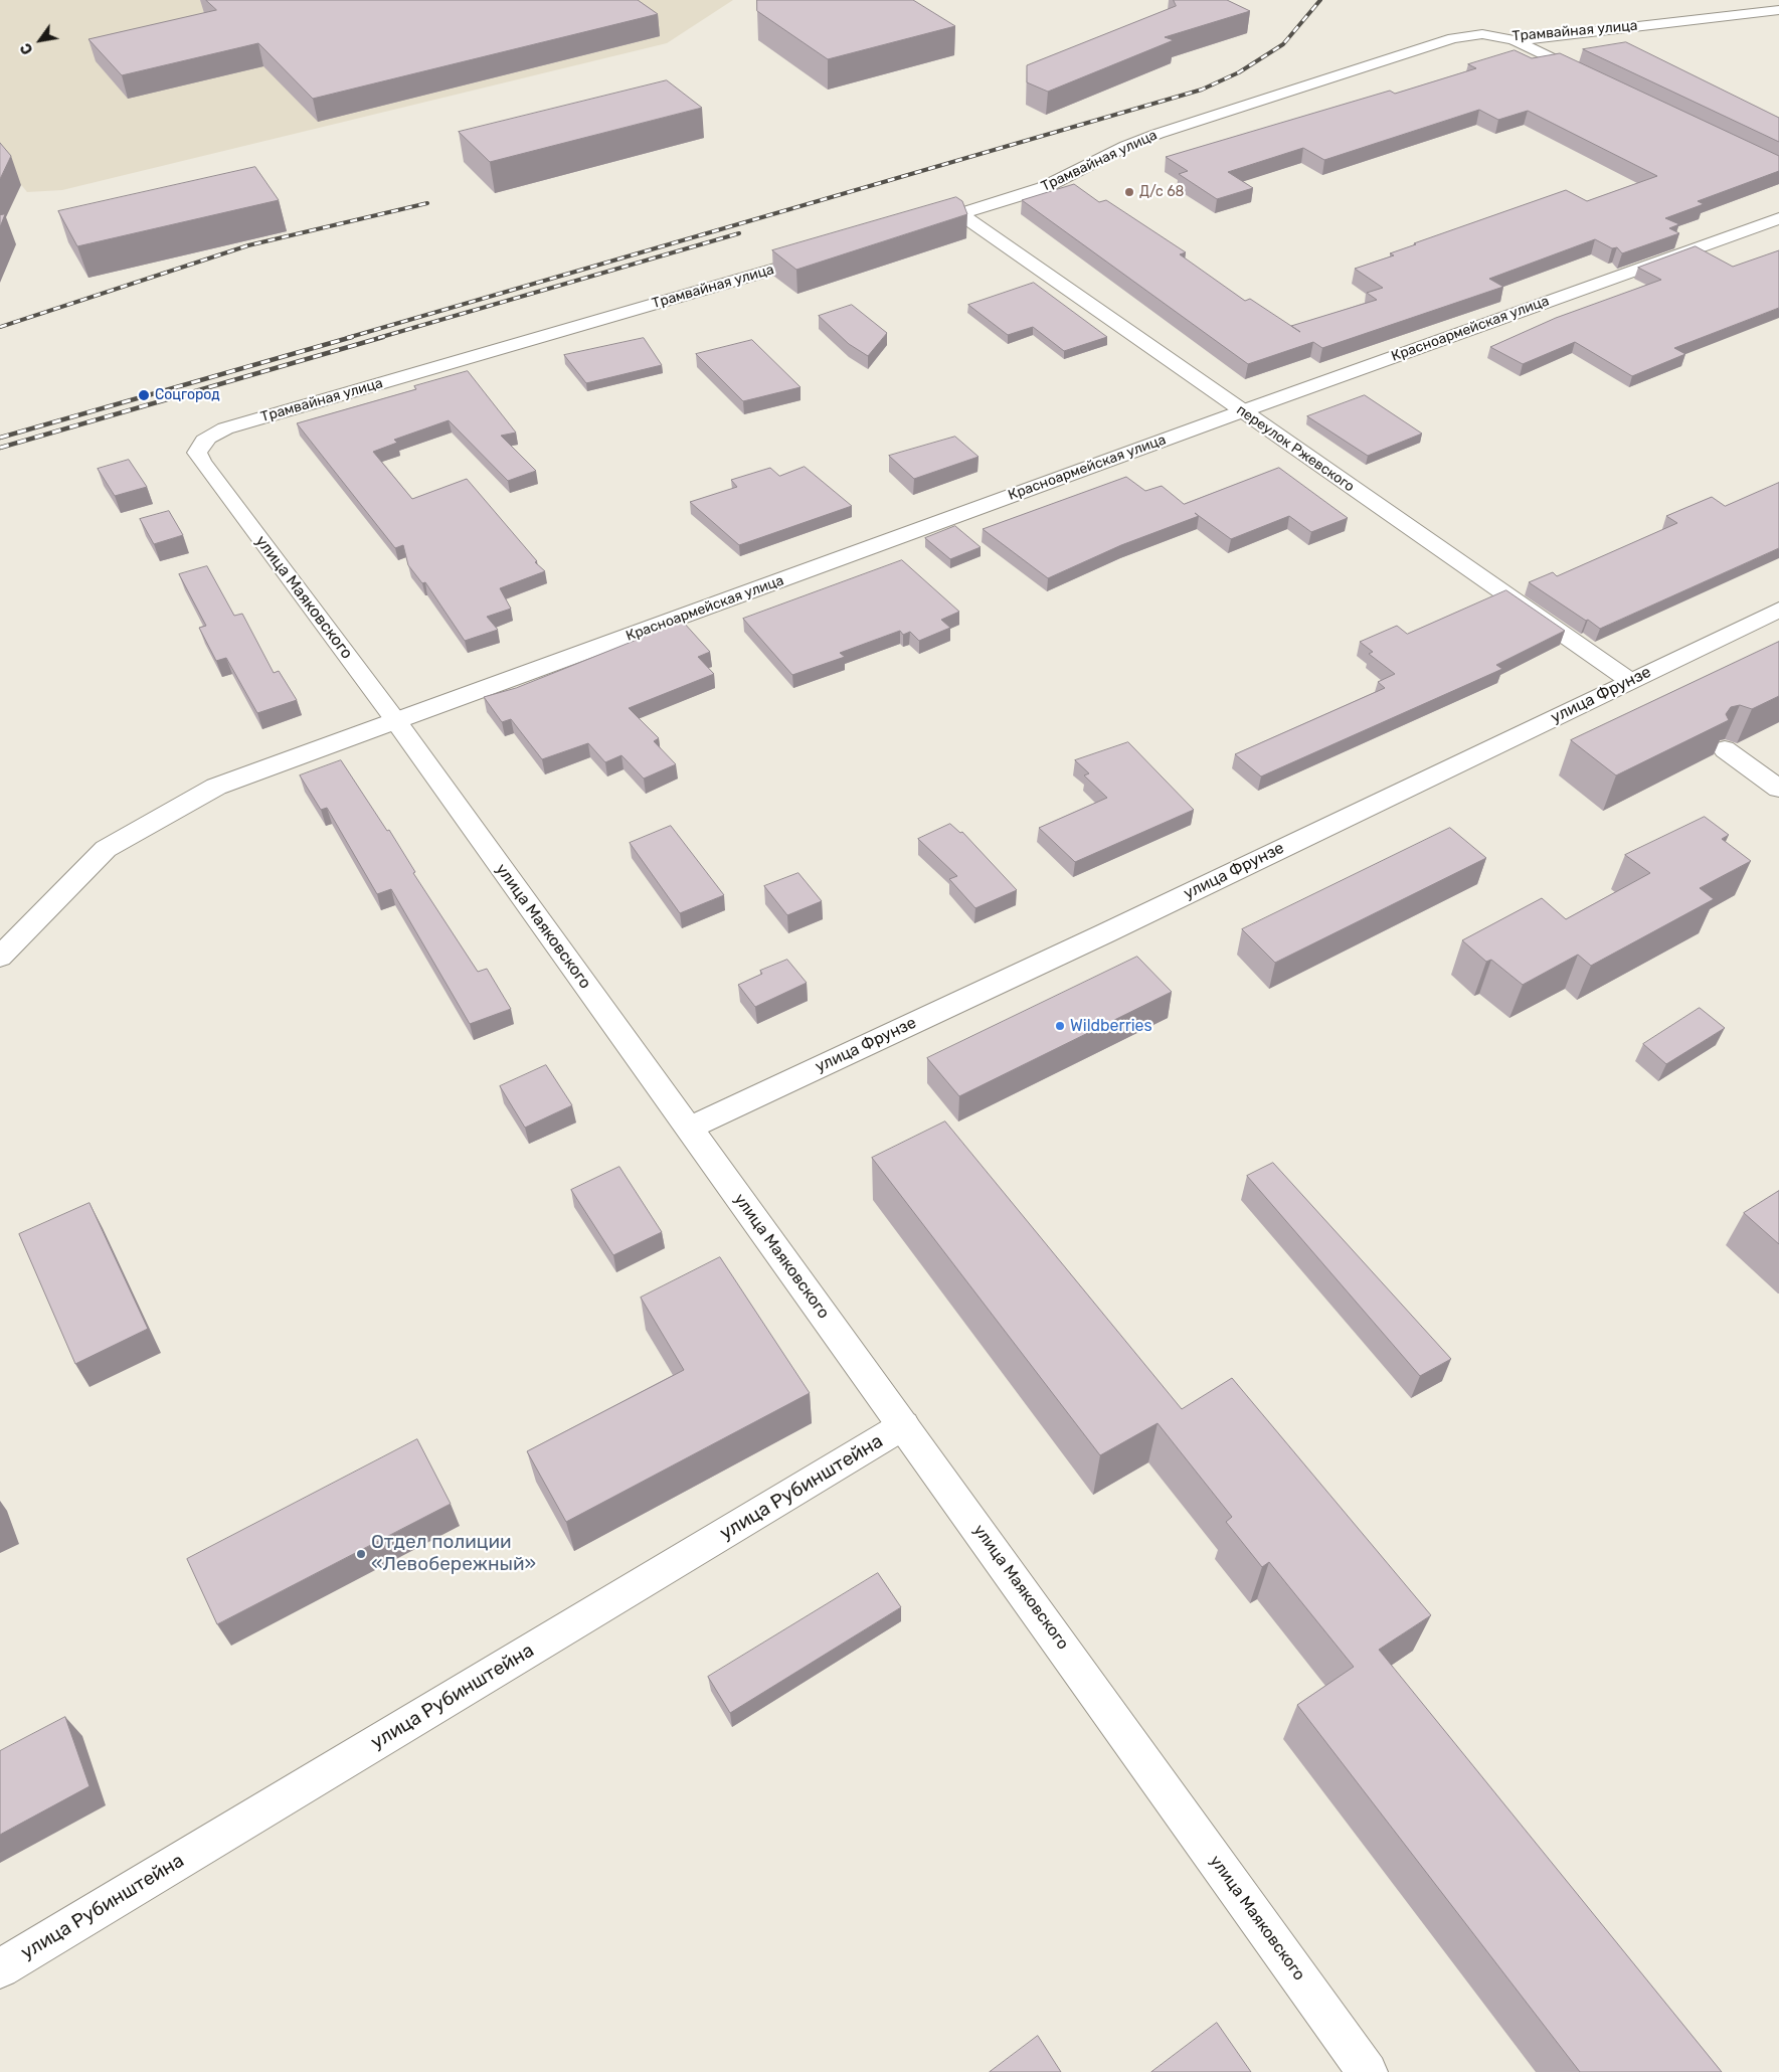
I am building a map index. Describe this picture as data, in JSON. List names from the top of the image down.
{
  "streets": {
    "street": [
      "Трамвайная улица",
      "Красноармейская улица",
      "переулок Ржевского",
      "улица Маяковского",
      "улица Фрунзе",
      "улица Рубинштейна"
    ]
  },
  "crossings": [
    ["Трамвайная улица", "переулок Ржевского"],
    ["Трамвайная улица", "улица Маяковского"],
    ["Красноармейская улица", "переулок Ржевского"],
    ["Красноармейская улица", "улица Маяковского"],
    ["переулок Ржевского", "улица Фрунзе"],
    ["улица Маяковского", "улица Фрунзе"],
    ["улица Маяковского", "улица Рубинштейна"]
  ],
  "places": [
    "Д/с 68",
    "Соцгород",
    "Wildberries",
    "Отдел полиции «Левобережный»"
  ],
  "north": "bottom left"
}
